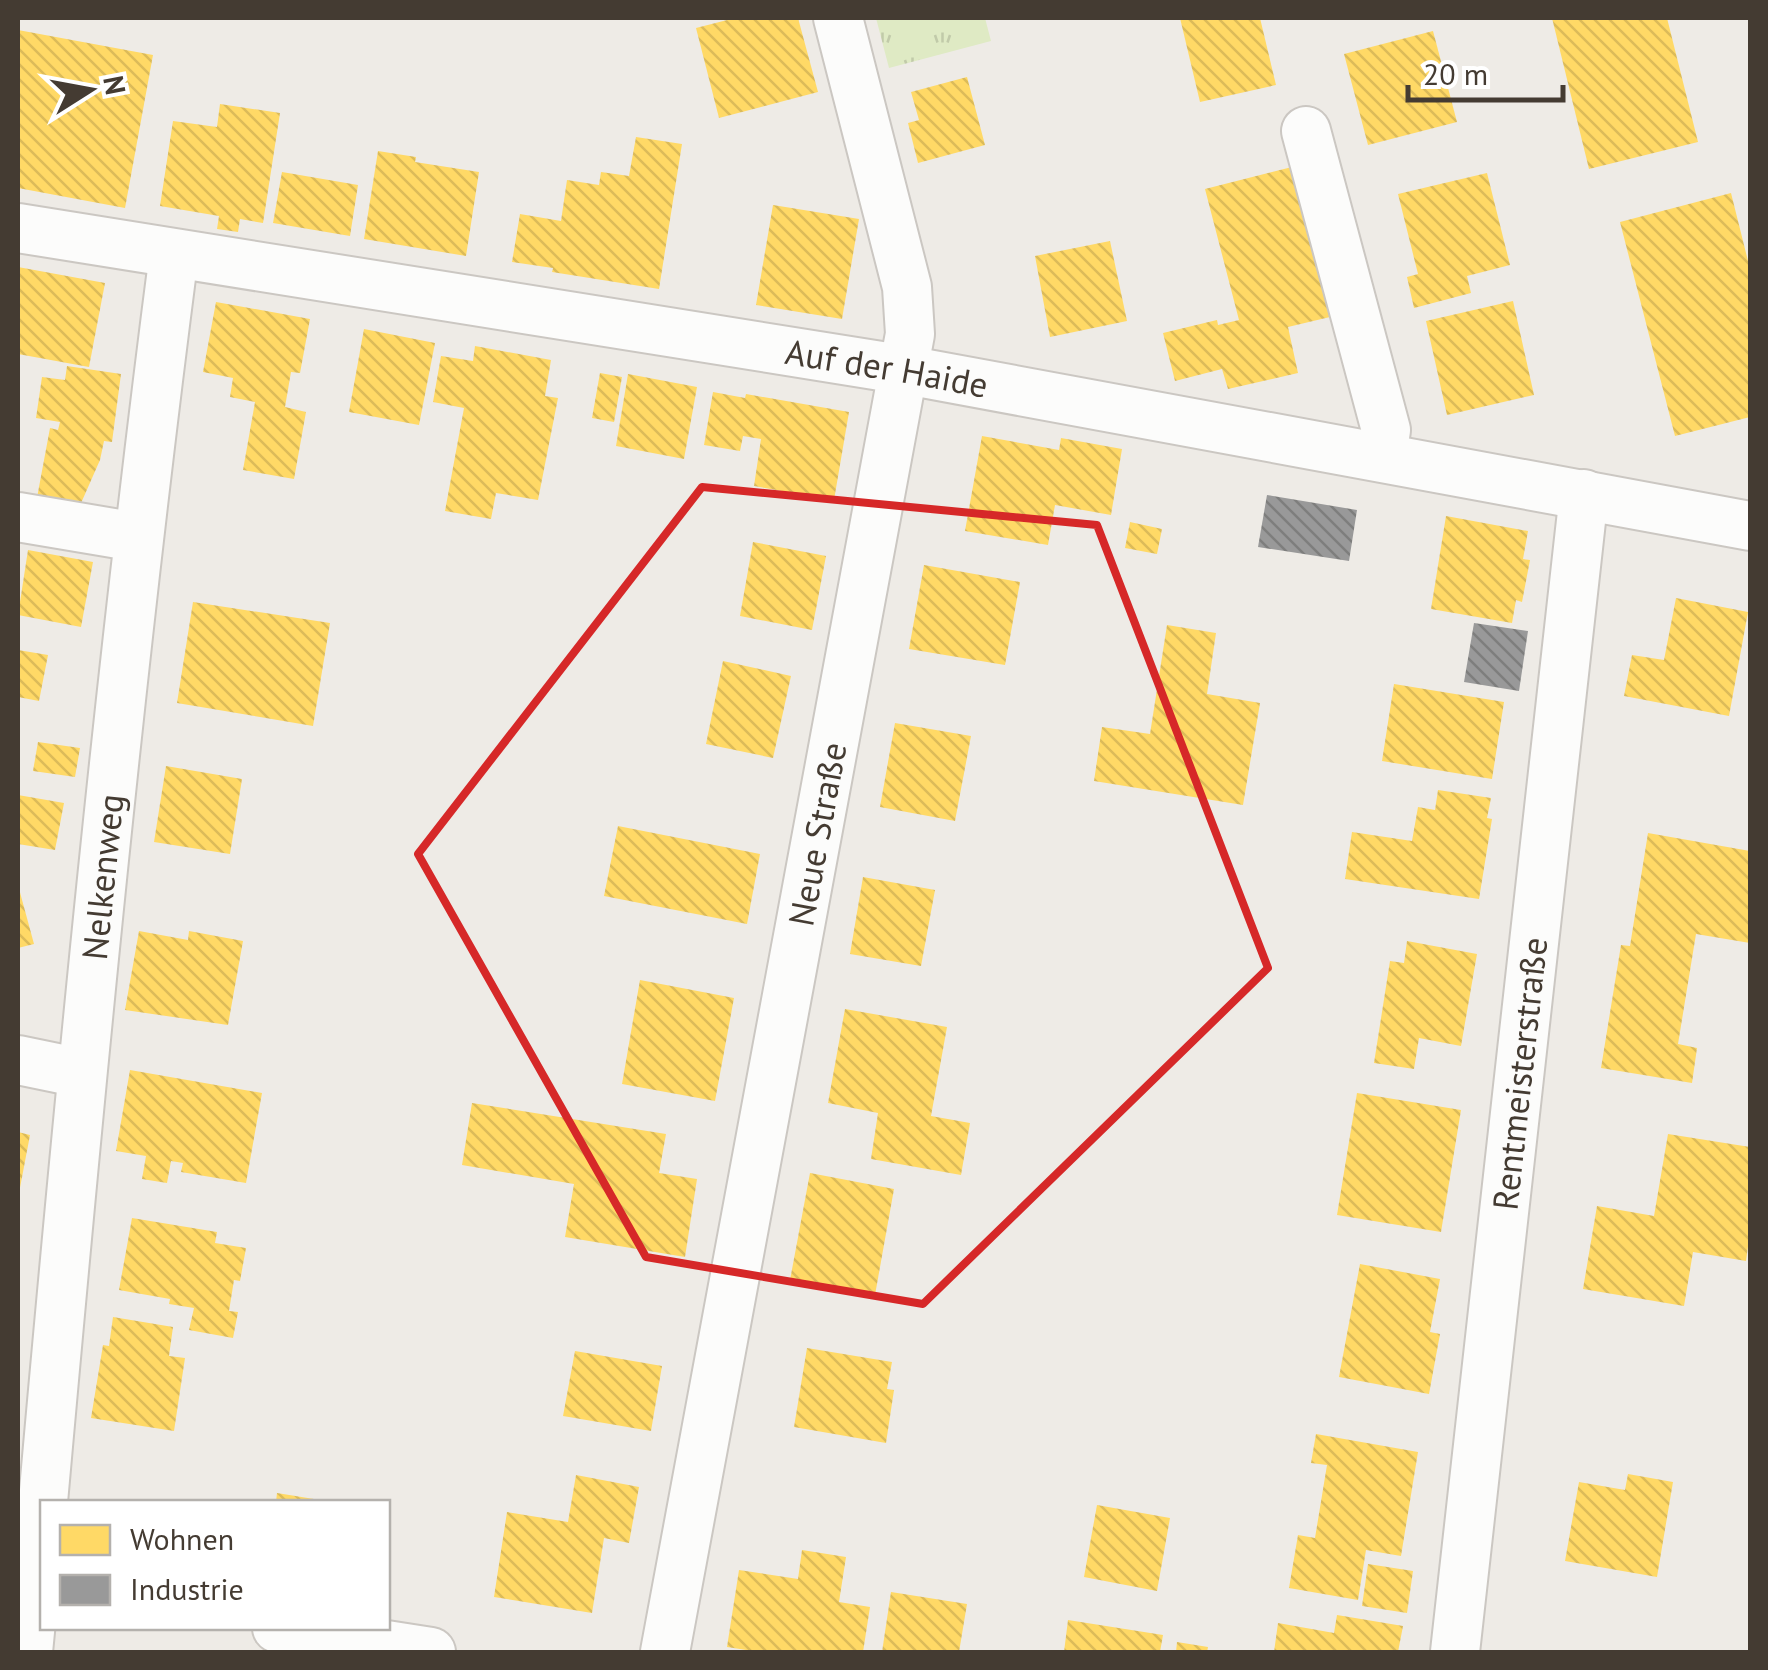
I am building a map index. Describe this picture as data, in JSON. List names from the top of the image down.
{
  "streets": {
    "street": [
      "Auf der Haide",
      "Neue Straße",
      "Nelkenweg",
      "Rentmeisterstraße"
    ]
  },
  "crossings": [
    ["Auf der Haide", "Neue Straße"],
    ["Auf der Haide", "Nelkenweg"],
    ["Auf der Haide", "Rentmeisterstraße"]
  ],
  "legend": ["Wohnen", "Industrie"],
  "scale_bar": "20 m",
  "north": "right"
}
